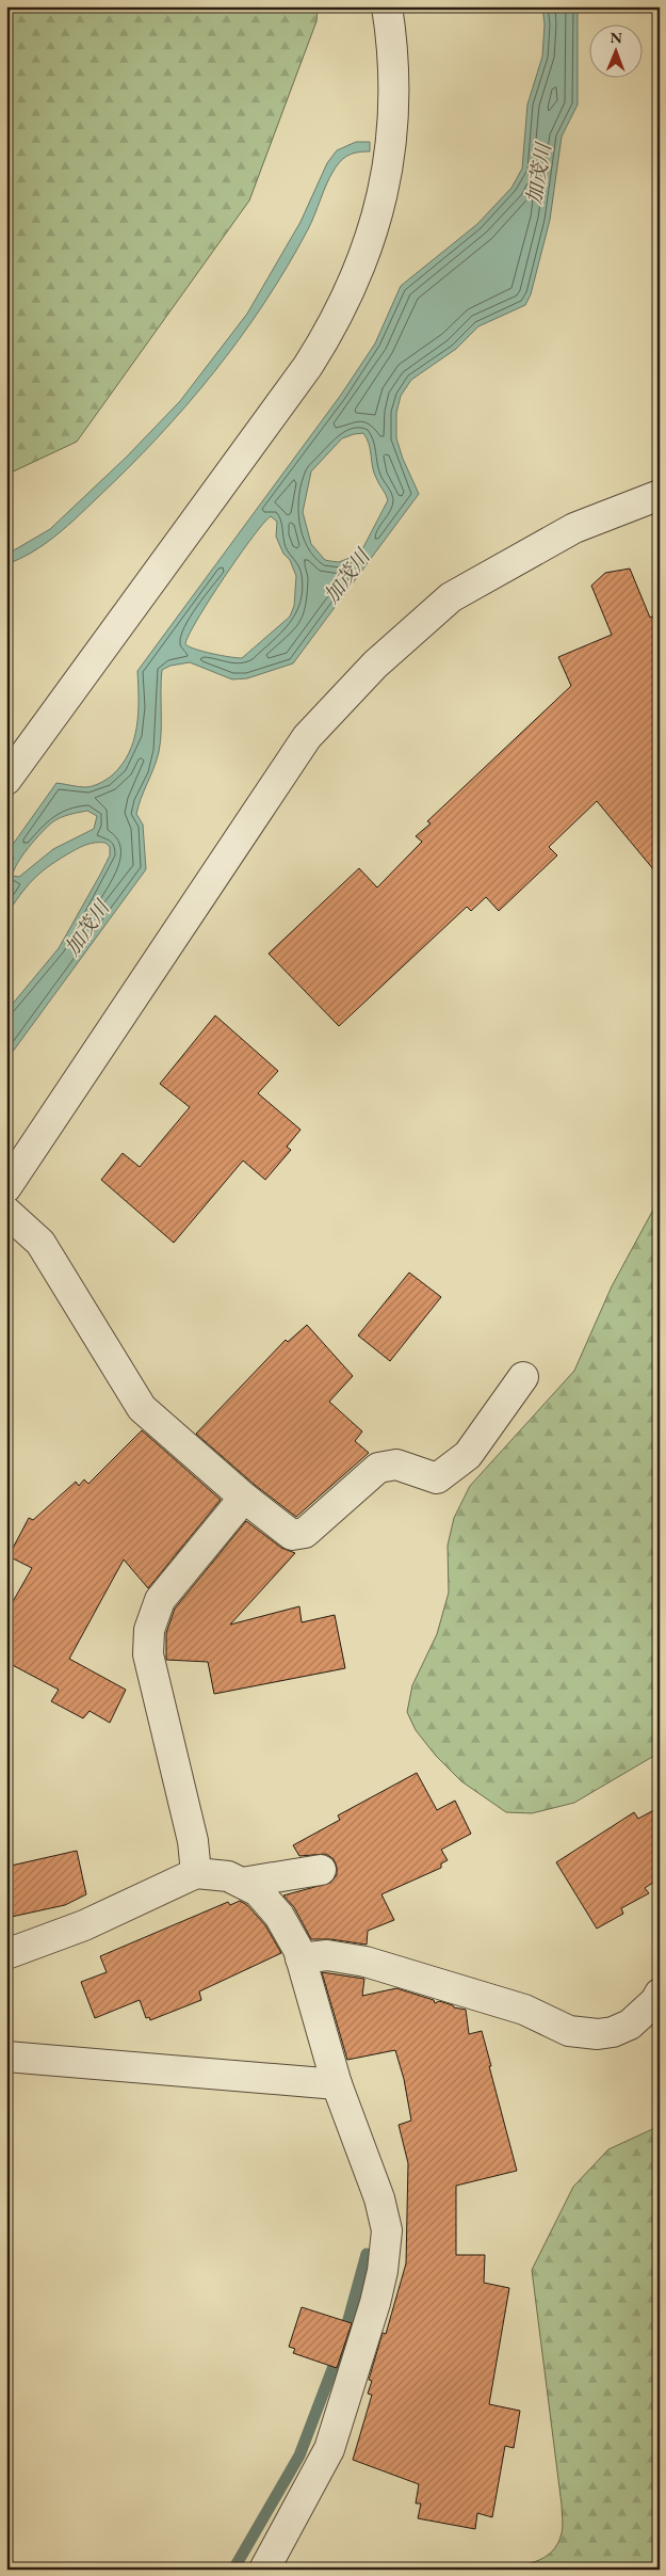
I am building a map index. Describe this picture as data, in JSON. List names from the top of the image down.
{
  "water": ["加茂川"],
  "north": "top"
}
